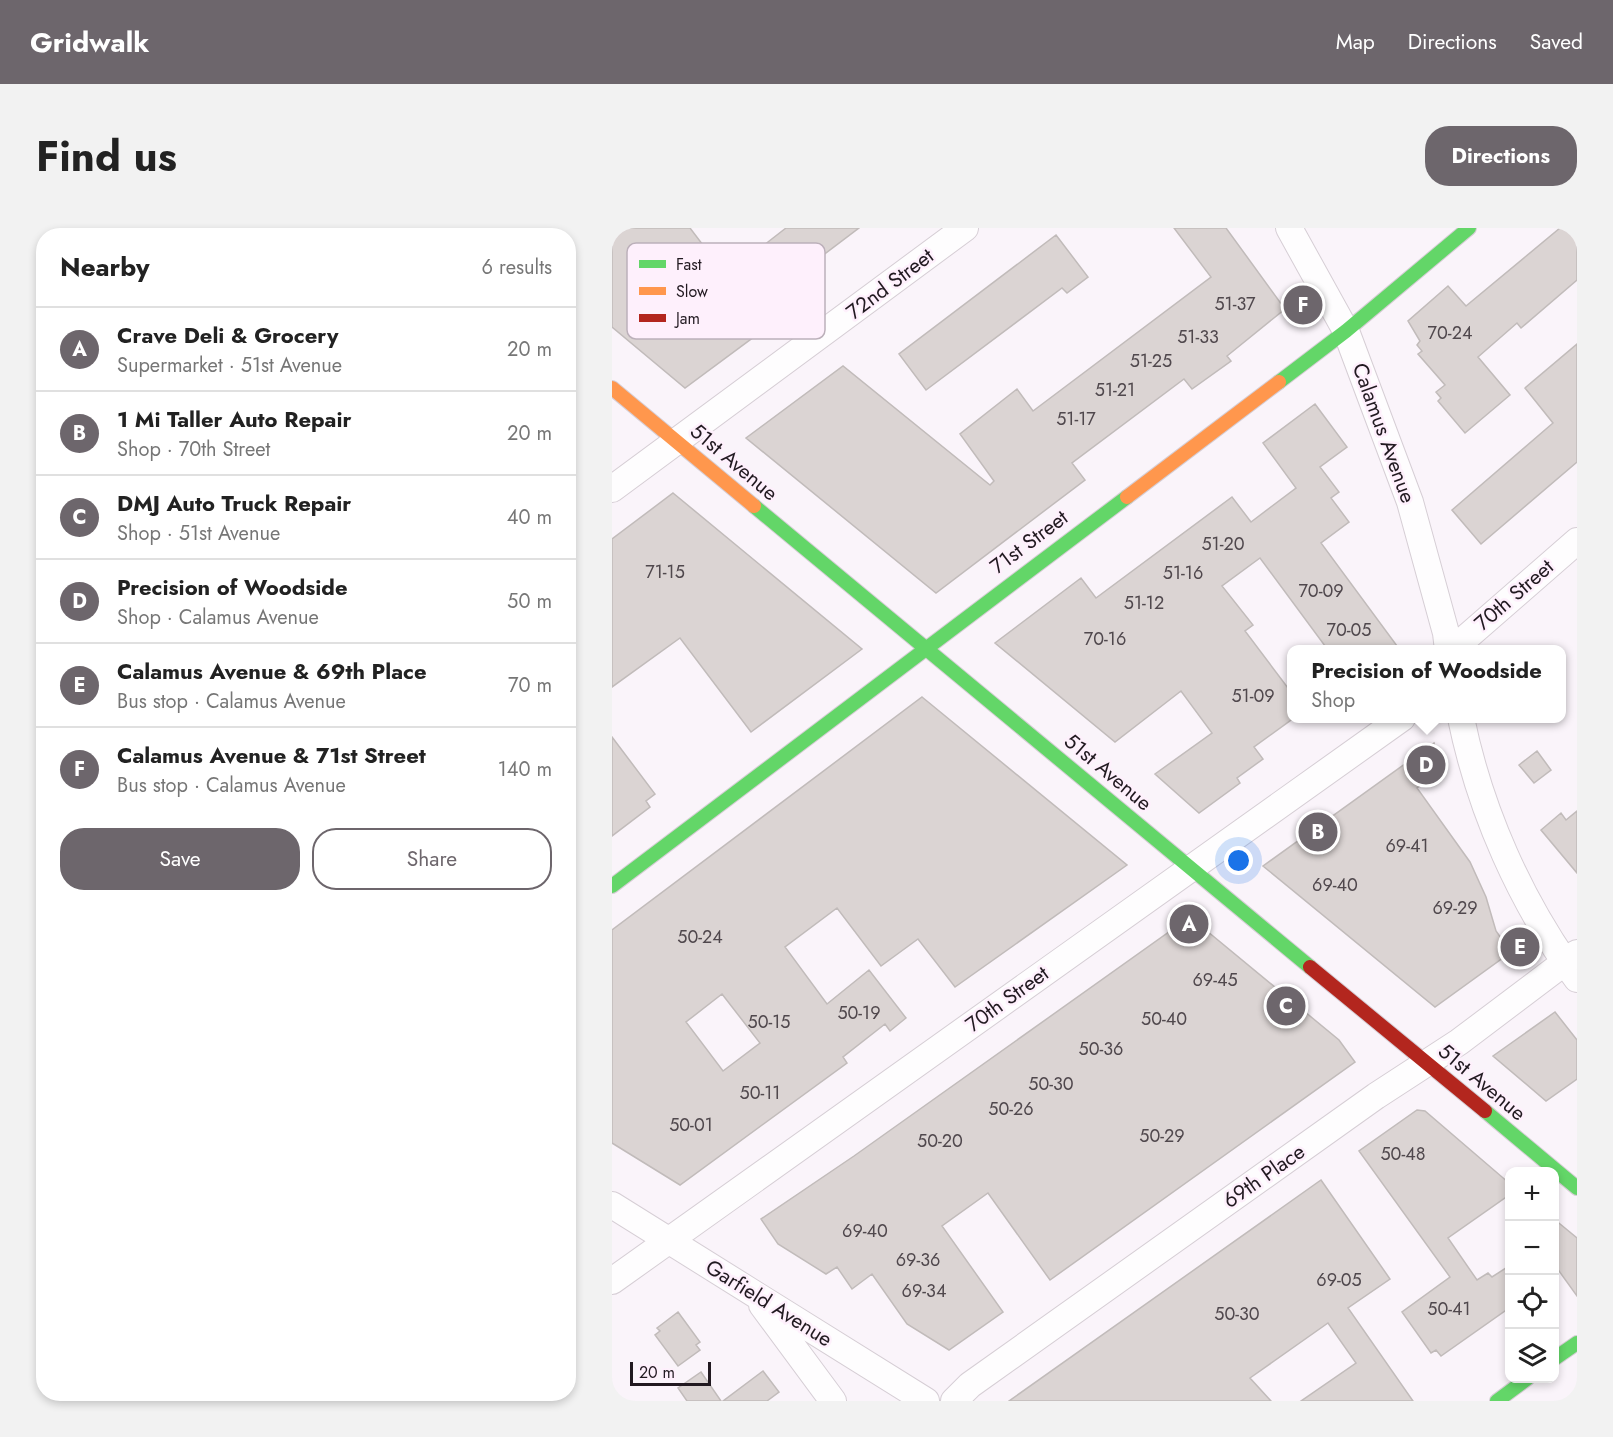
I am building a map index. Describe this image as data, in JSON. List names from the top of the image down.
{
  "streets": {
    "street": [
      "72nd Street",
      "Calamus Avenue",
      "51st Avenue",
      "71st Street",
      "70th Street",
      "69th Place",
      "Garfield Avenue"
    ]
  },
  "crossings": [
    ["72nd Street", "51st Avenue"],
    ["Calamus Avenue", "71st Street"],
    ["51st Avenue", "71st Street"],
    ["51st Avenue", "70th Street"],
    ["51st Avenue", "69th Place"],
    ["70th Street", "Garfield Avenue"]
  ],
  "house_numbers": [
    "51-37",
    "70-24",
    "51-33",
    "51-25",
    "51-21",
    "51-17",
    "51-20",
    "71-15",
    "51-16",
    "70-09",
    "51-12",
    "70-05",
    "70-16",
    "51-09",
    "69-41",
    "69-40",
    "69-29",
    "50-24",
    "69-45",
    "50-19",
    "50-40",
    "50-15",
    "50-36",
    "50-30",
    "50-11",
    "50-26",
    "50-01",
    "50-29",
    "50-20",
    "50-48",
    "69-40",
    "69-36",
    "69-05",
    "69-34",
    "50-41",
    "50-30"
  ],
  "legend": ["Fast", "Slow", "Jam"],
  "scale_bar": "20 m",
  "page": {
    "header": "Gridwalk",
    "nav": ["Map", "Directions", "Saved"],
    "title": "Find us",
    "buttons": [
      "Directions",
      ["Save", "Share"]
    ],
    "heading": ["Nearby", "6 results"],
    "pins": [
      "F",
      "D",
      "B",
      "A",
      "E",
      "C"
    ],
    "list": [
      {
        "mark": "A",
        "name": "Crave Deli & Grocery",
        "note": "Supermarket · 51st Avenue",
        "value": "20 m"
      },
      {
        "mark": "B",
        "name": "1 Mi Taller Auto Repair",
        "note": "Shop · 70th Street",
        "value": "20 m"
      },
      {
        "mark": "C",
        "name": "DMJ Auto Truck Repair",
        "note": "Shop · 51st Avenue",
        "value": "40 m"
      },
      {
        "mark": "D",
        "name": "Precision of Woodside",
        "note": "Shop · Calamus Avenue",
        "value": "50 m"
      },
      {
        "mark": "E",
        "name": "Calamus Avenue & 69th Place",
        "note": "Bus stop · Calamus Avenue",
        "value": "70 m"
      },
      {
        "mark": "F",
        "name": "Calamus Avenue & 71st Street",
        "note": "Bus stop · Calamus Avenue",
        "value": "140 m"
      }
    ],
    "popup": ["Precision of Woodside", "Shop"],
    "map_buttons": ["+", "−"],
    "scale": "20 m"
  }
}
